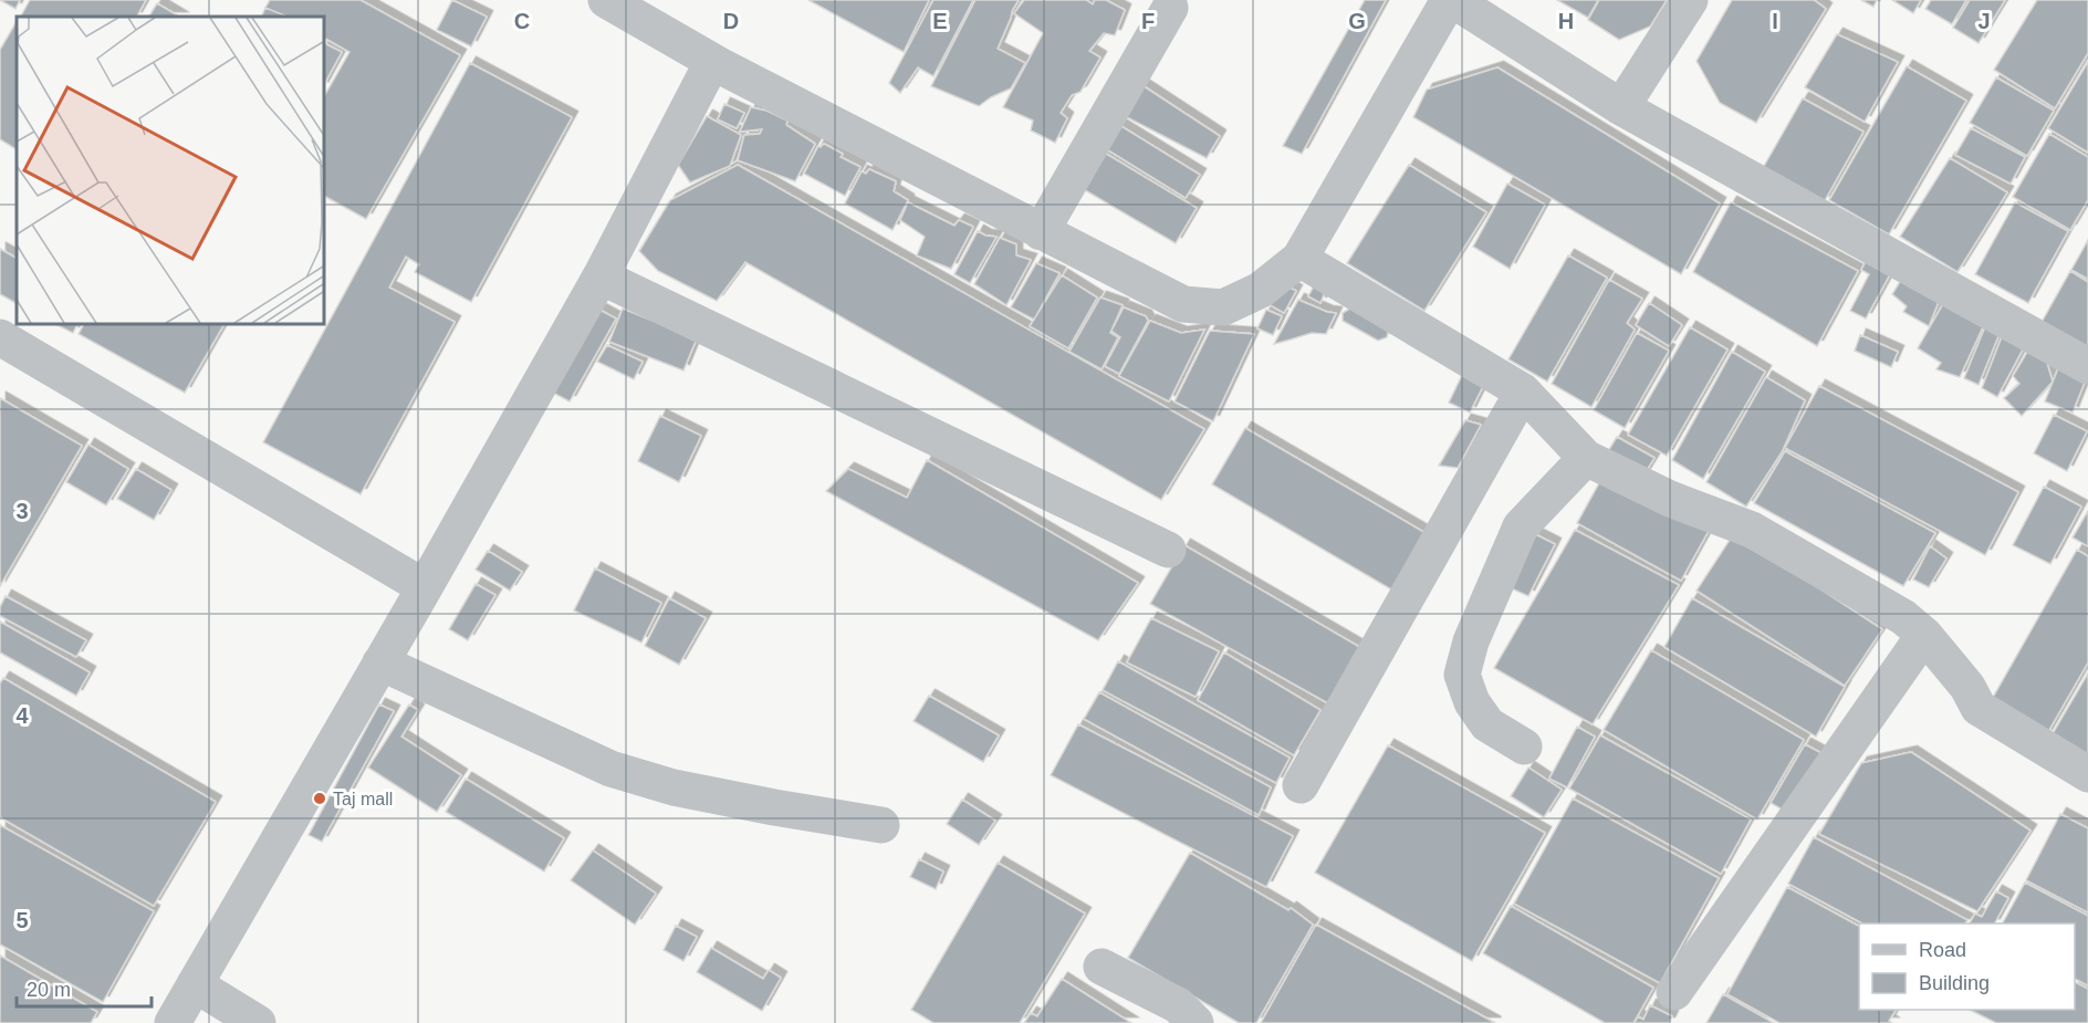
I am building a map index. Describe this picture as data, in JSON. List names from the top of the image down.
{
  "places": ["Taj mall"],
  "legend": ["Road", "Building"],
  "scale_bar": "20 m",
  "grid": {
    "columns": [
      "C",
      "D",
      "E",
      "F",
      "G",
      "H",
      "I",
      "J"
    ],
    "rows": ["3", "4", "5"]
  }
}
